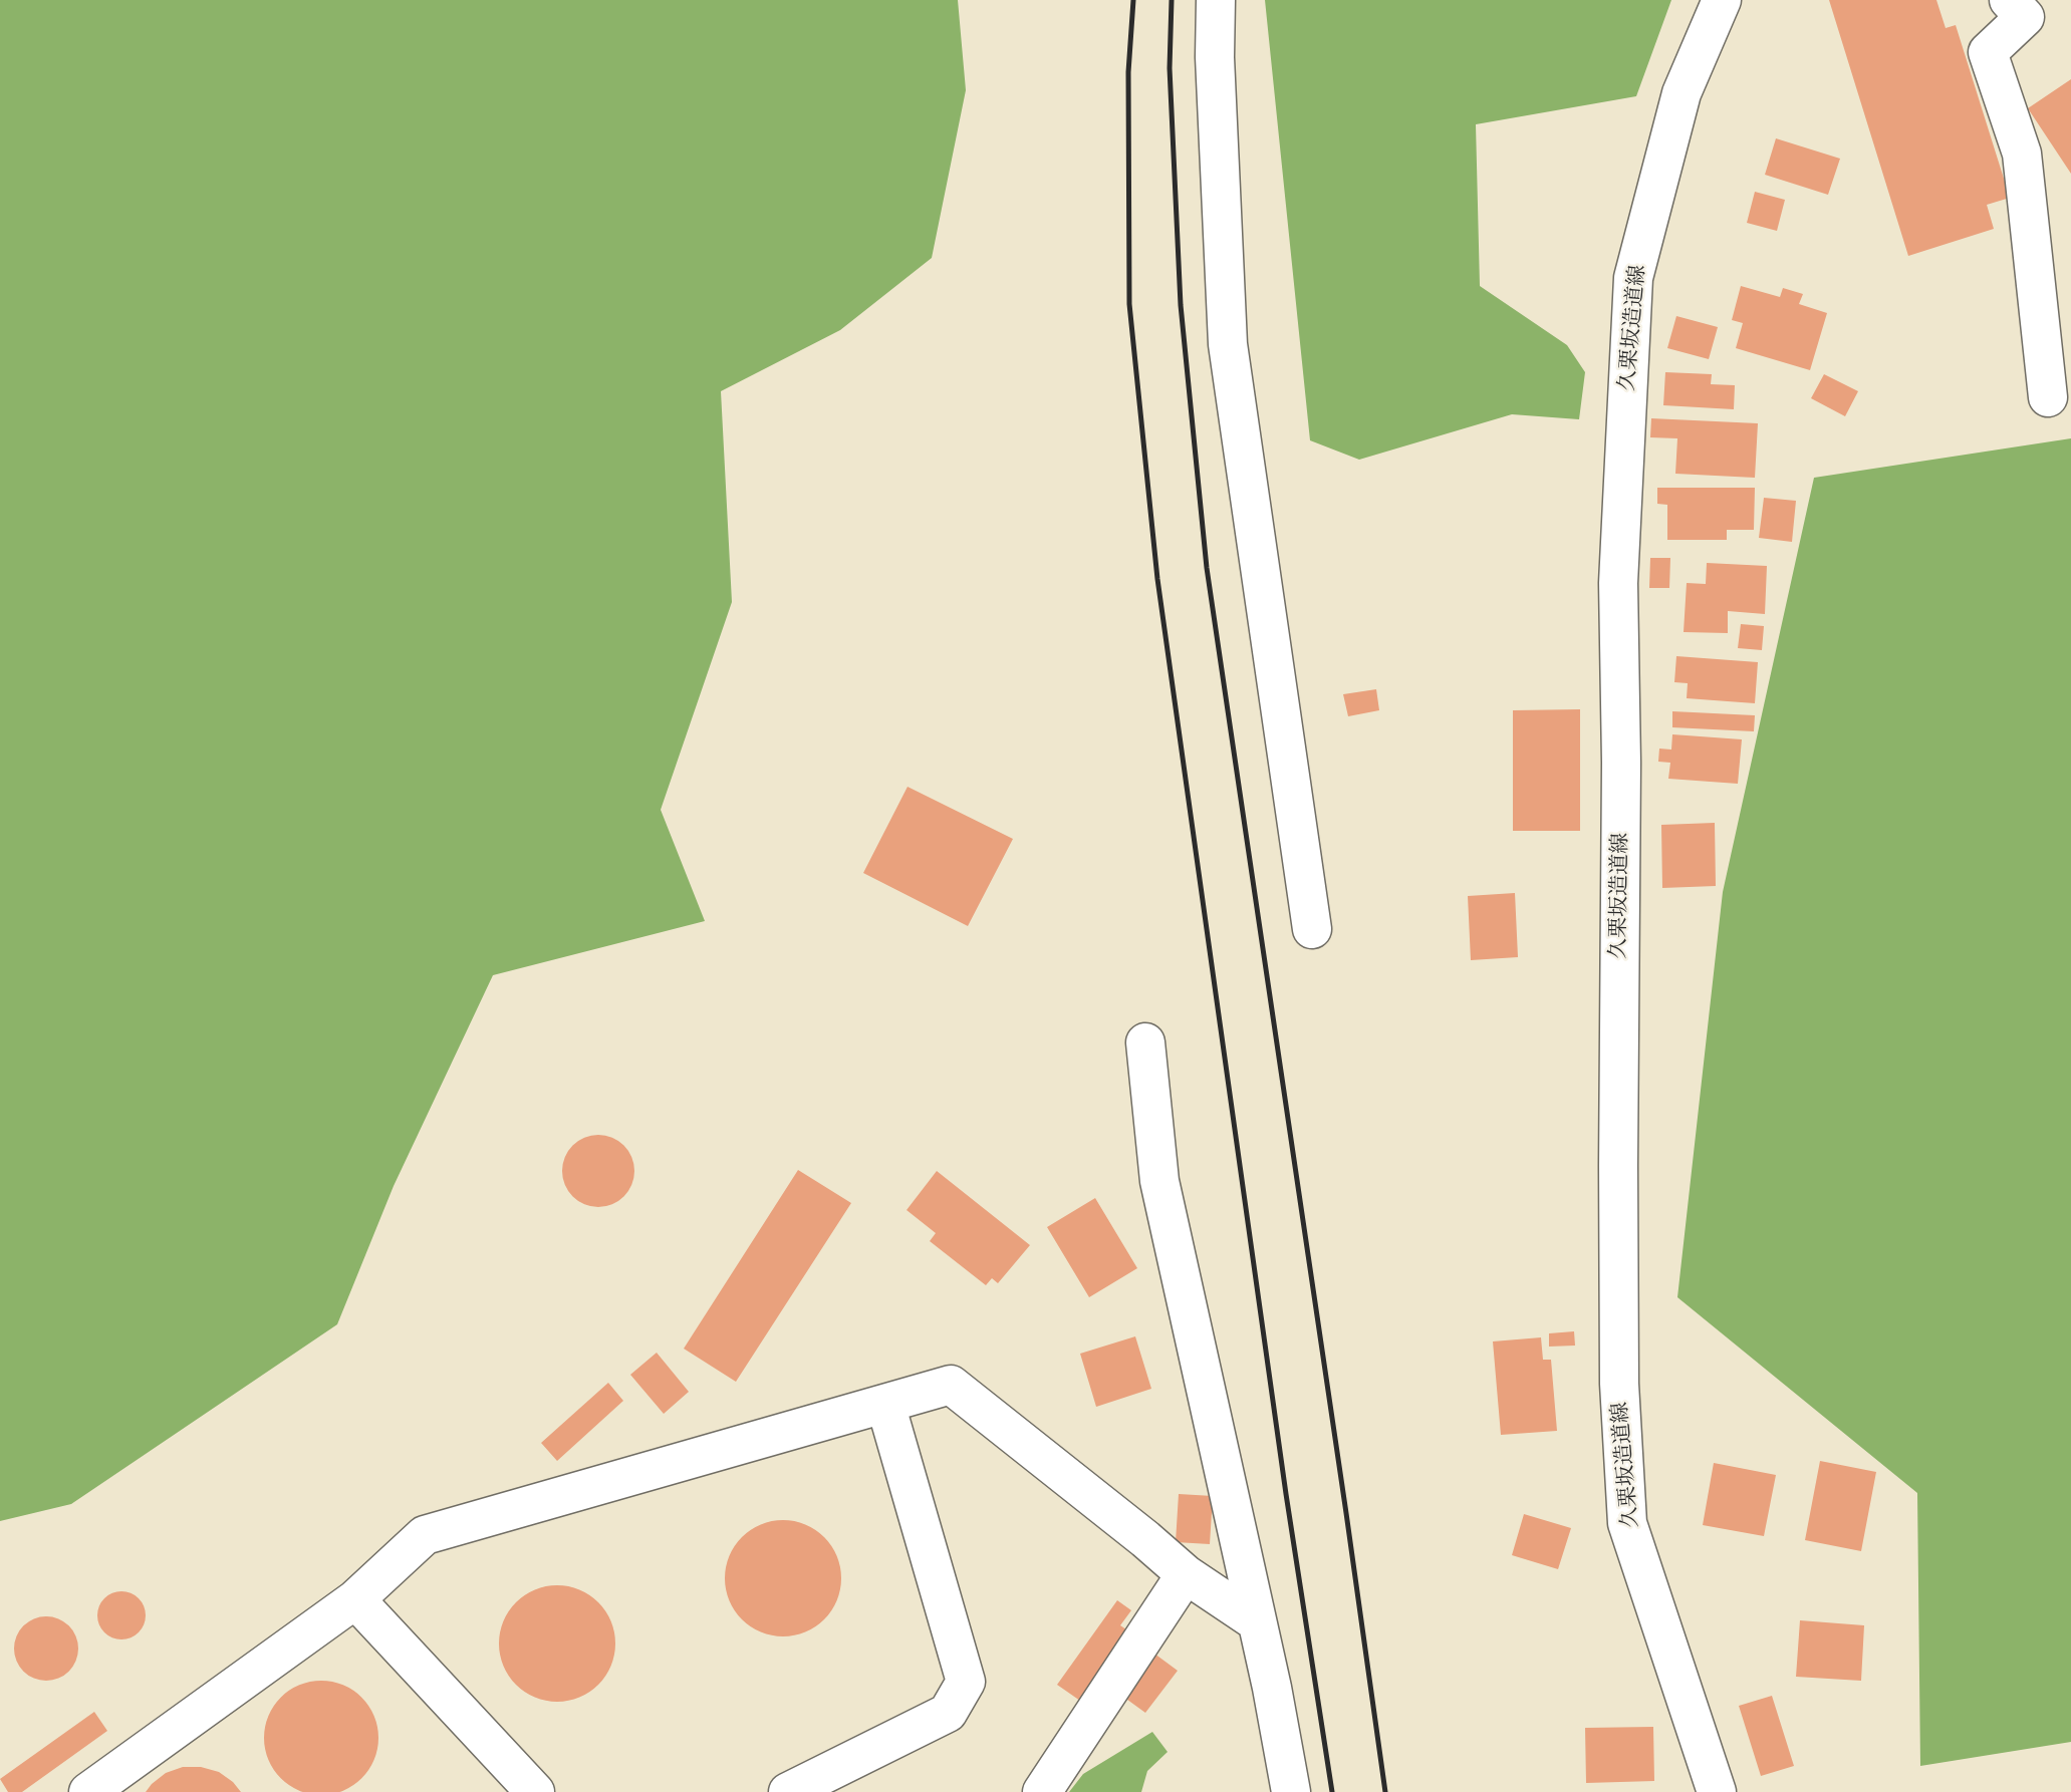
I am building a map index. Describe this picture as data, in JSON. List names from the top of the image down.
{
  "streets": {
    "main road": ["久栗坂造道線"]
  }
}
